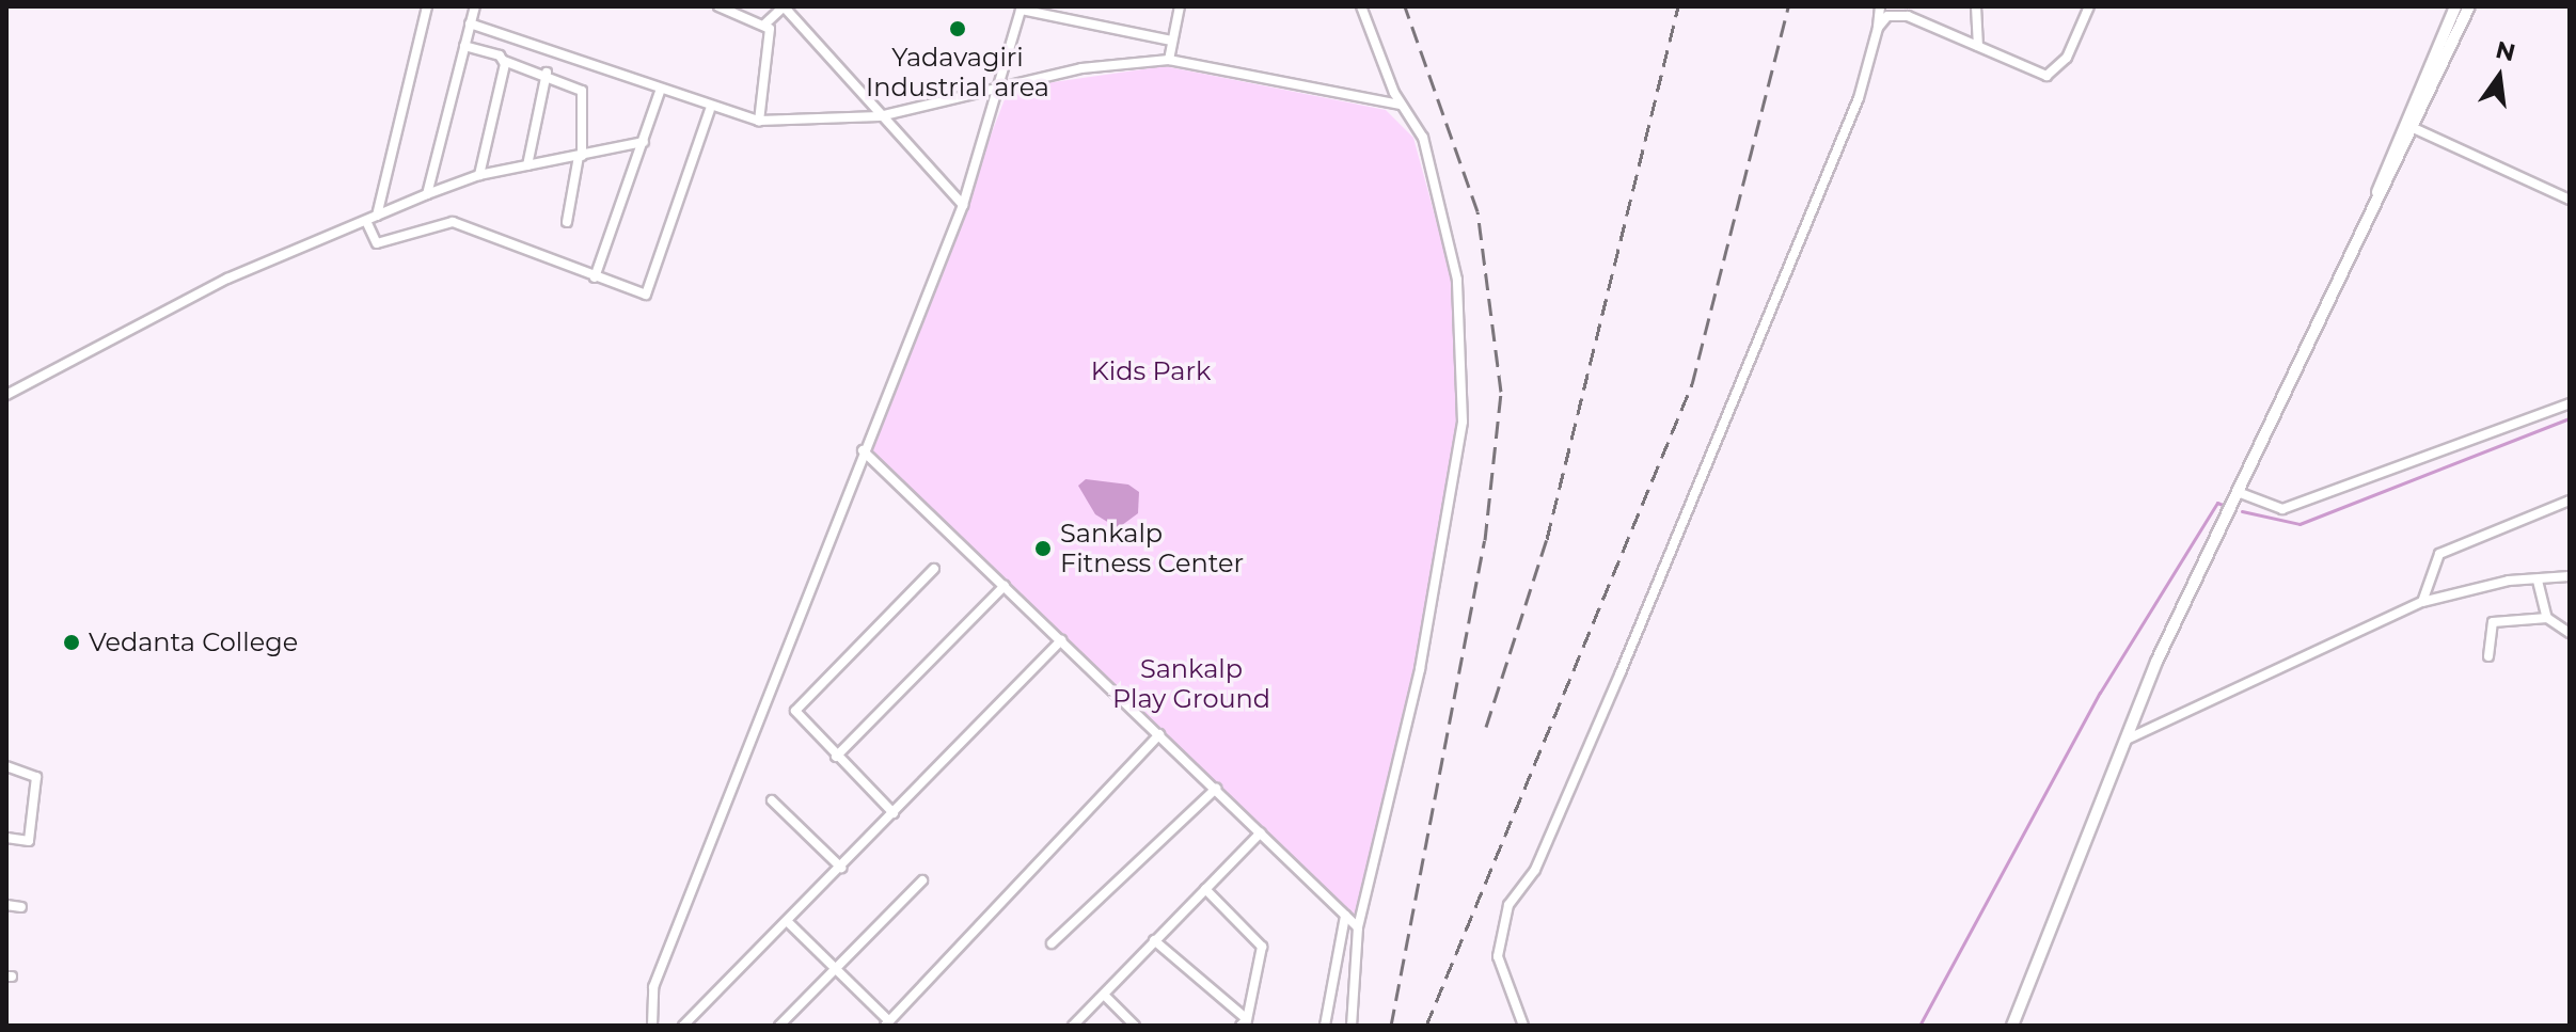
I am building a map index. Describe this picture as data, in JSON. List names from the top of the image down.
{
  "parks": ["Kids Park", "Sankalp Play Ground"],
  "places": ["Yadavagiri Industrial area", "Sankalp Fitness Center", "Vedanta College"],
  "north": "top"
}
